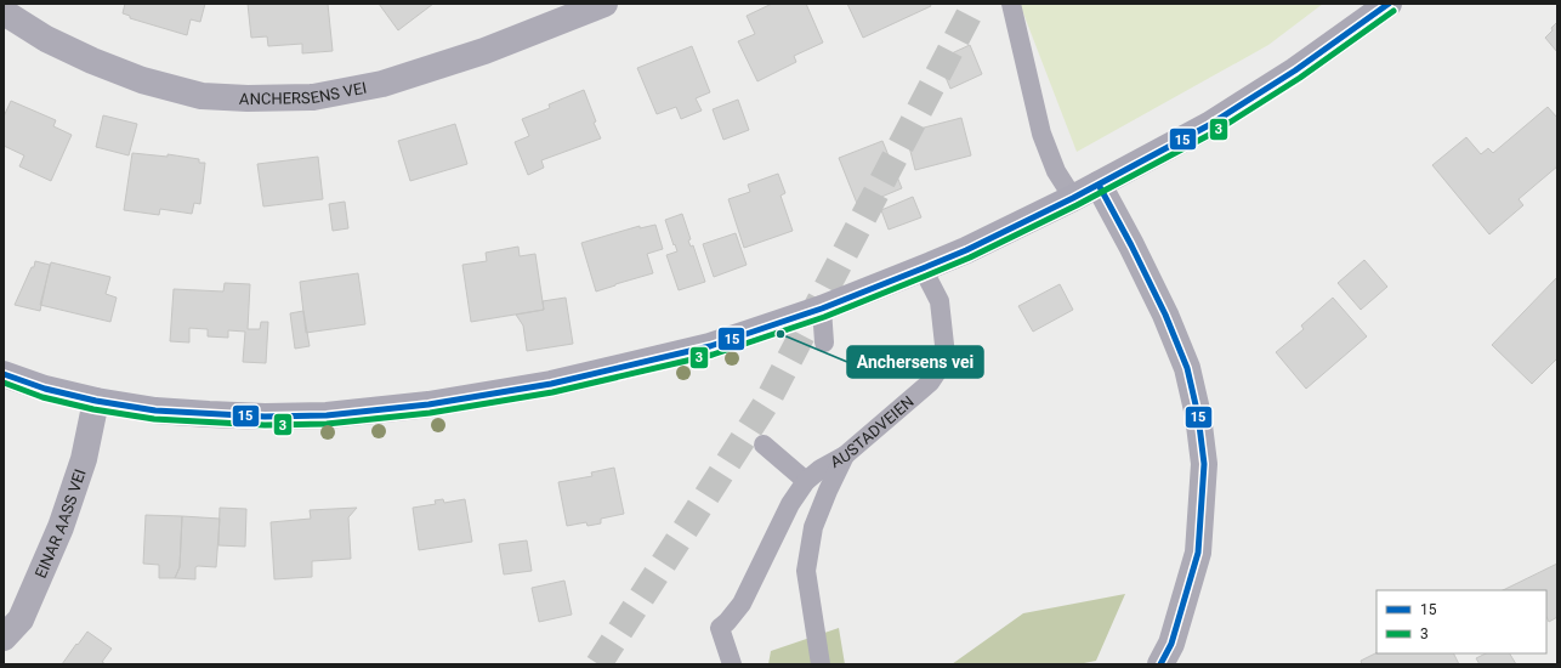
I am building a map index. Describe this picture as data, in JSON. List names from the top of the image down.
{
  "streets": {
    "street": ["ANCHERSENS VEI", "EINAR AASS VEI"],
    "lane": ["AUSTADVEIEN"]
  },
  "places": ["Anchersens vei"],
  "lines": ["transit line 15", "transit line 3"],
  "legend": ["15", "3"]
}
